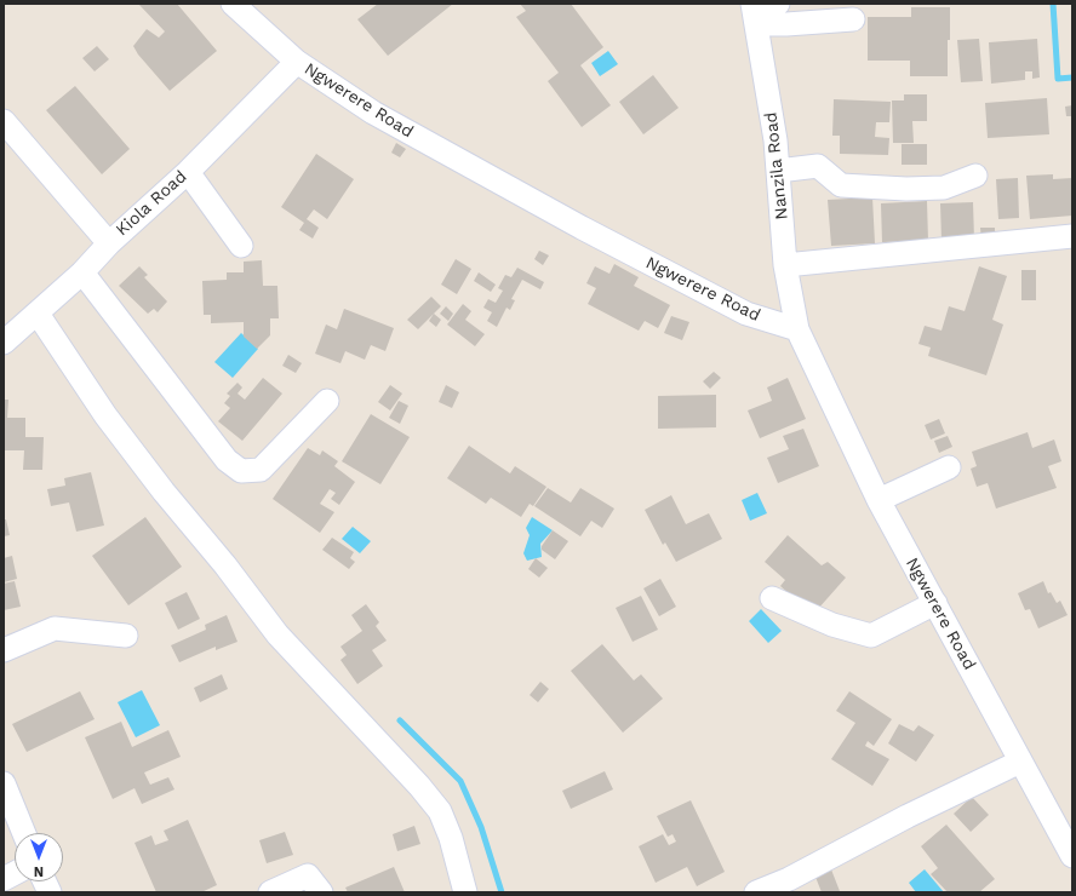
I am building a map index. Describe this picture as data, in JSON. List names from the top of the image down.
{
  "streets": {
    "street": ["Ngwerere Road", "Nanzila Road", "Kiola Road"]
  },
  "crossings": [
    ["Ngwerere Road", "Nanzila Road"],
    ["Ngwerere Road", "Kiola Road"]
  ],
  "north": "bottom"
}
